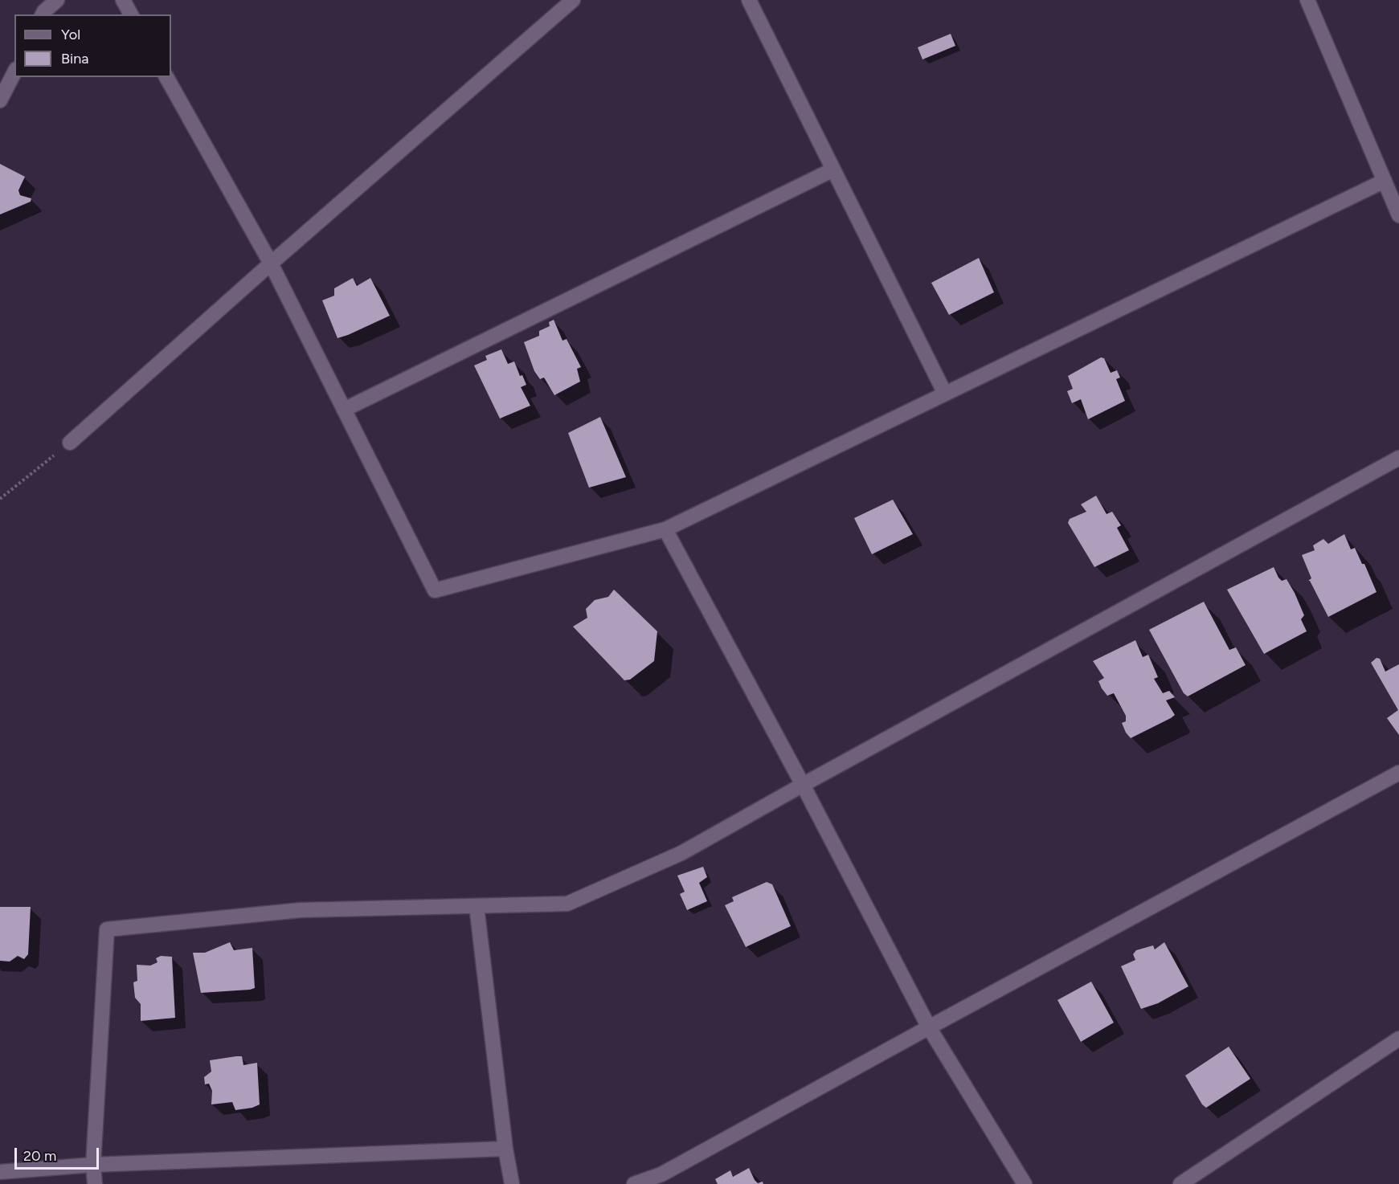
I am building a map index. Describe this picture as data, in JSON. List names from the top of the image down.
{
  "legend": ["Yol", "Bina"],
  "scale_bar": "20 m"
}
